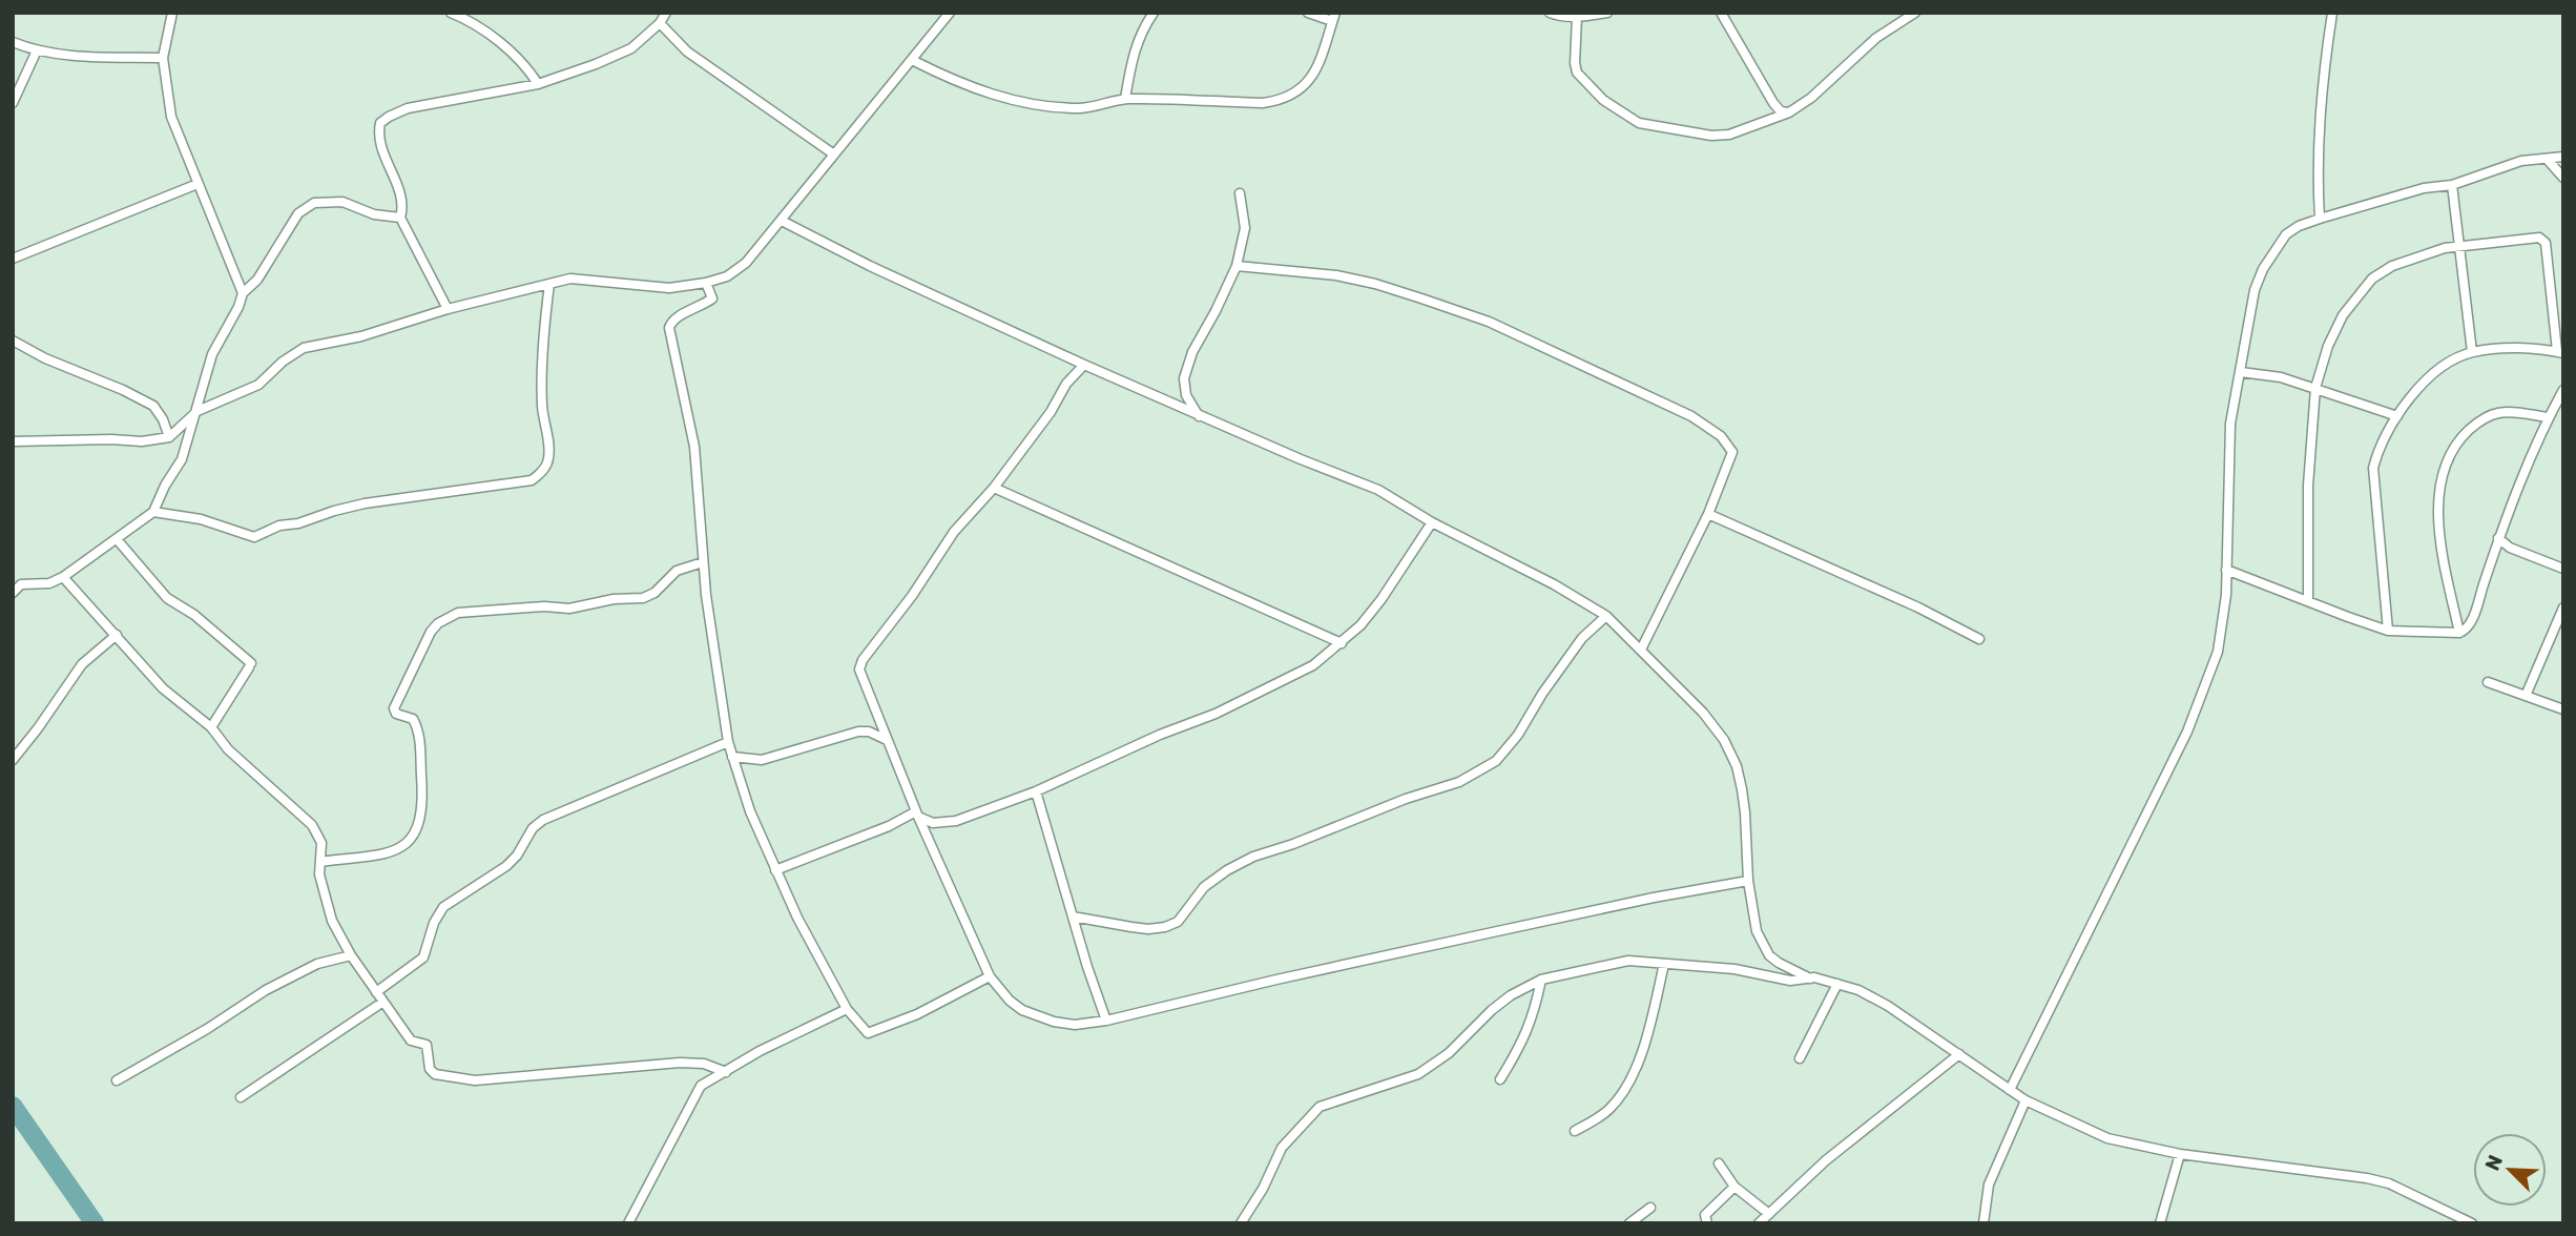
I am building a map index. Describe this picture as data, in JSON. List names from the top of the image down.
{
  "north": "top left"
}
